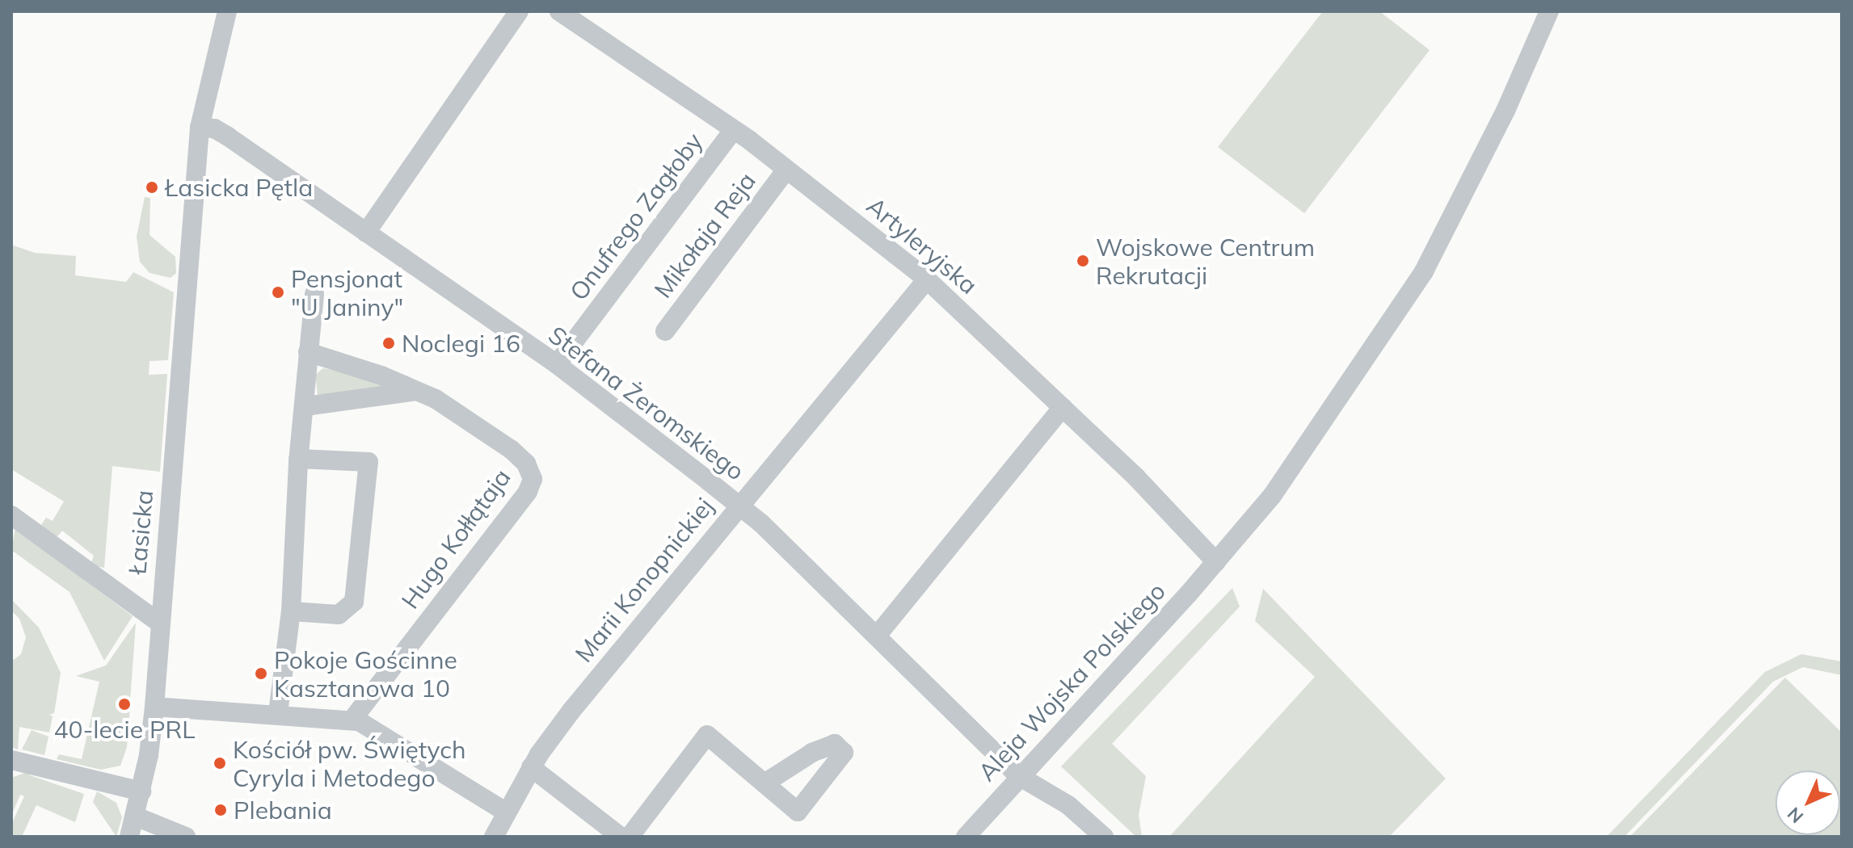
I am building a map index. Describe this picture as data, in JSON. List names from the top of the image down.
{
  "streets": {
    "street": [
      "Onufrego Zagłoby",
      "Mikołaja Reja",
      "Artyleryjska",
      "Stefana Żeromskiego",
      "Łasicka",
      "Hugo Kołłątaja",
      "Marii Konopnickiej",
      "Aleja Wojska Polskiego"
    ]
  },
  "crossings": [
    ["Onufrego Zagłoby", "Artyleryjska"],
    ["Onufrego Zagłoby", "Stefana Żeromskiego"],
    ["Mikołaja Reja", "Artyleryjska"],
    ["Artyleryjska", "Marii Konopnickiej"],
    ["Artyleryjska", "Aleja Wojska Polskiego"],
    ["Stefana Żeromskiego", "Łasicka"],
    ["Stefana Żeromskiego", "Marii Konopnickiej"],
    ["Stefana Żeromskiego", "Aleja Wojska Polskiego"]
  ],
  "places": [
    "Łasicka Pętla",
    "Wojskowe Centrum Rekrutacji",
    "Pensjonat \"U Janiny\"",
    "Noclegi 16",
    "Pokoje Gościnne Kasztanowa 10",
    "40-lecie PRL",
    "Kościół pw. Świętych Cyryla i Metodego",
    "Plebania"
  ],
  "north": "bottom left"
}
